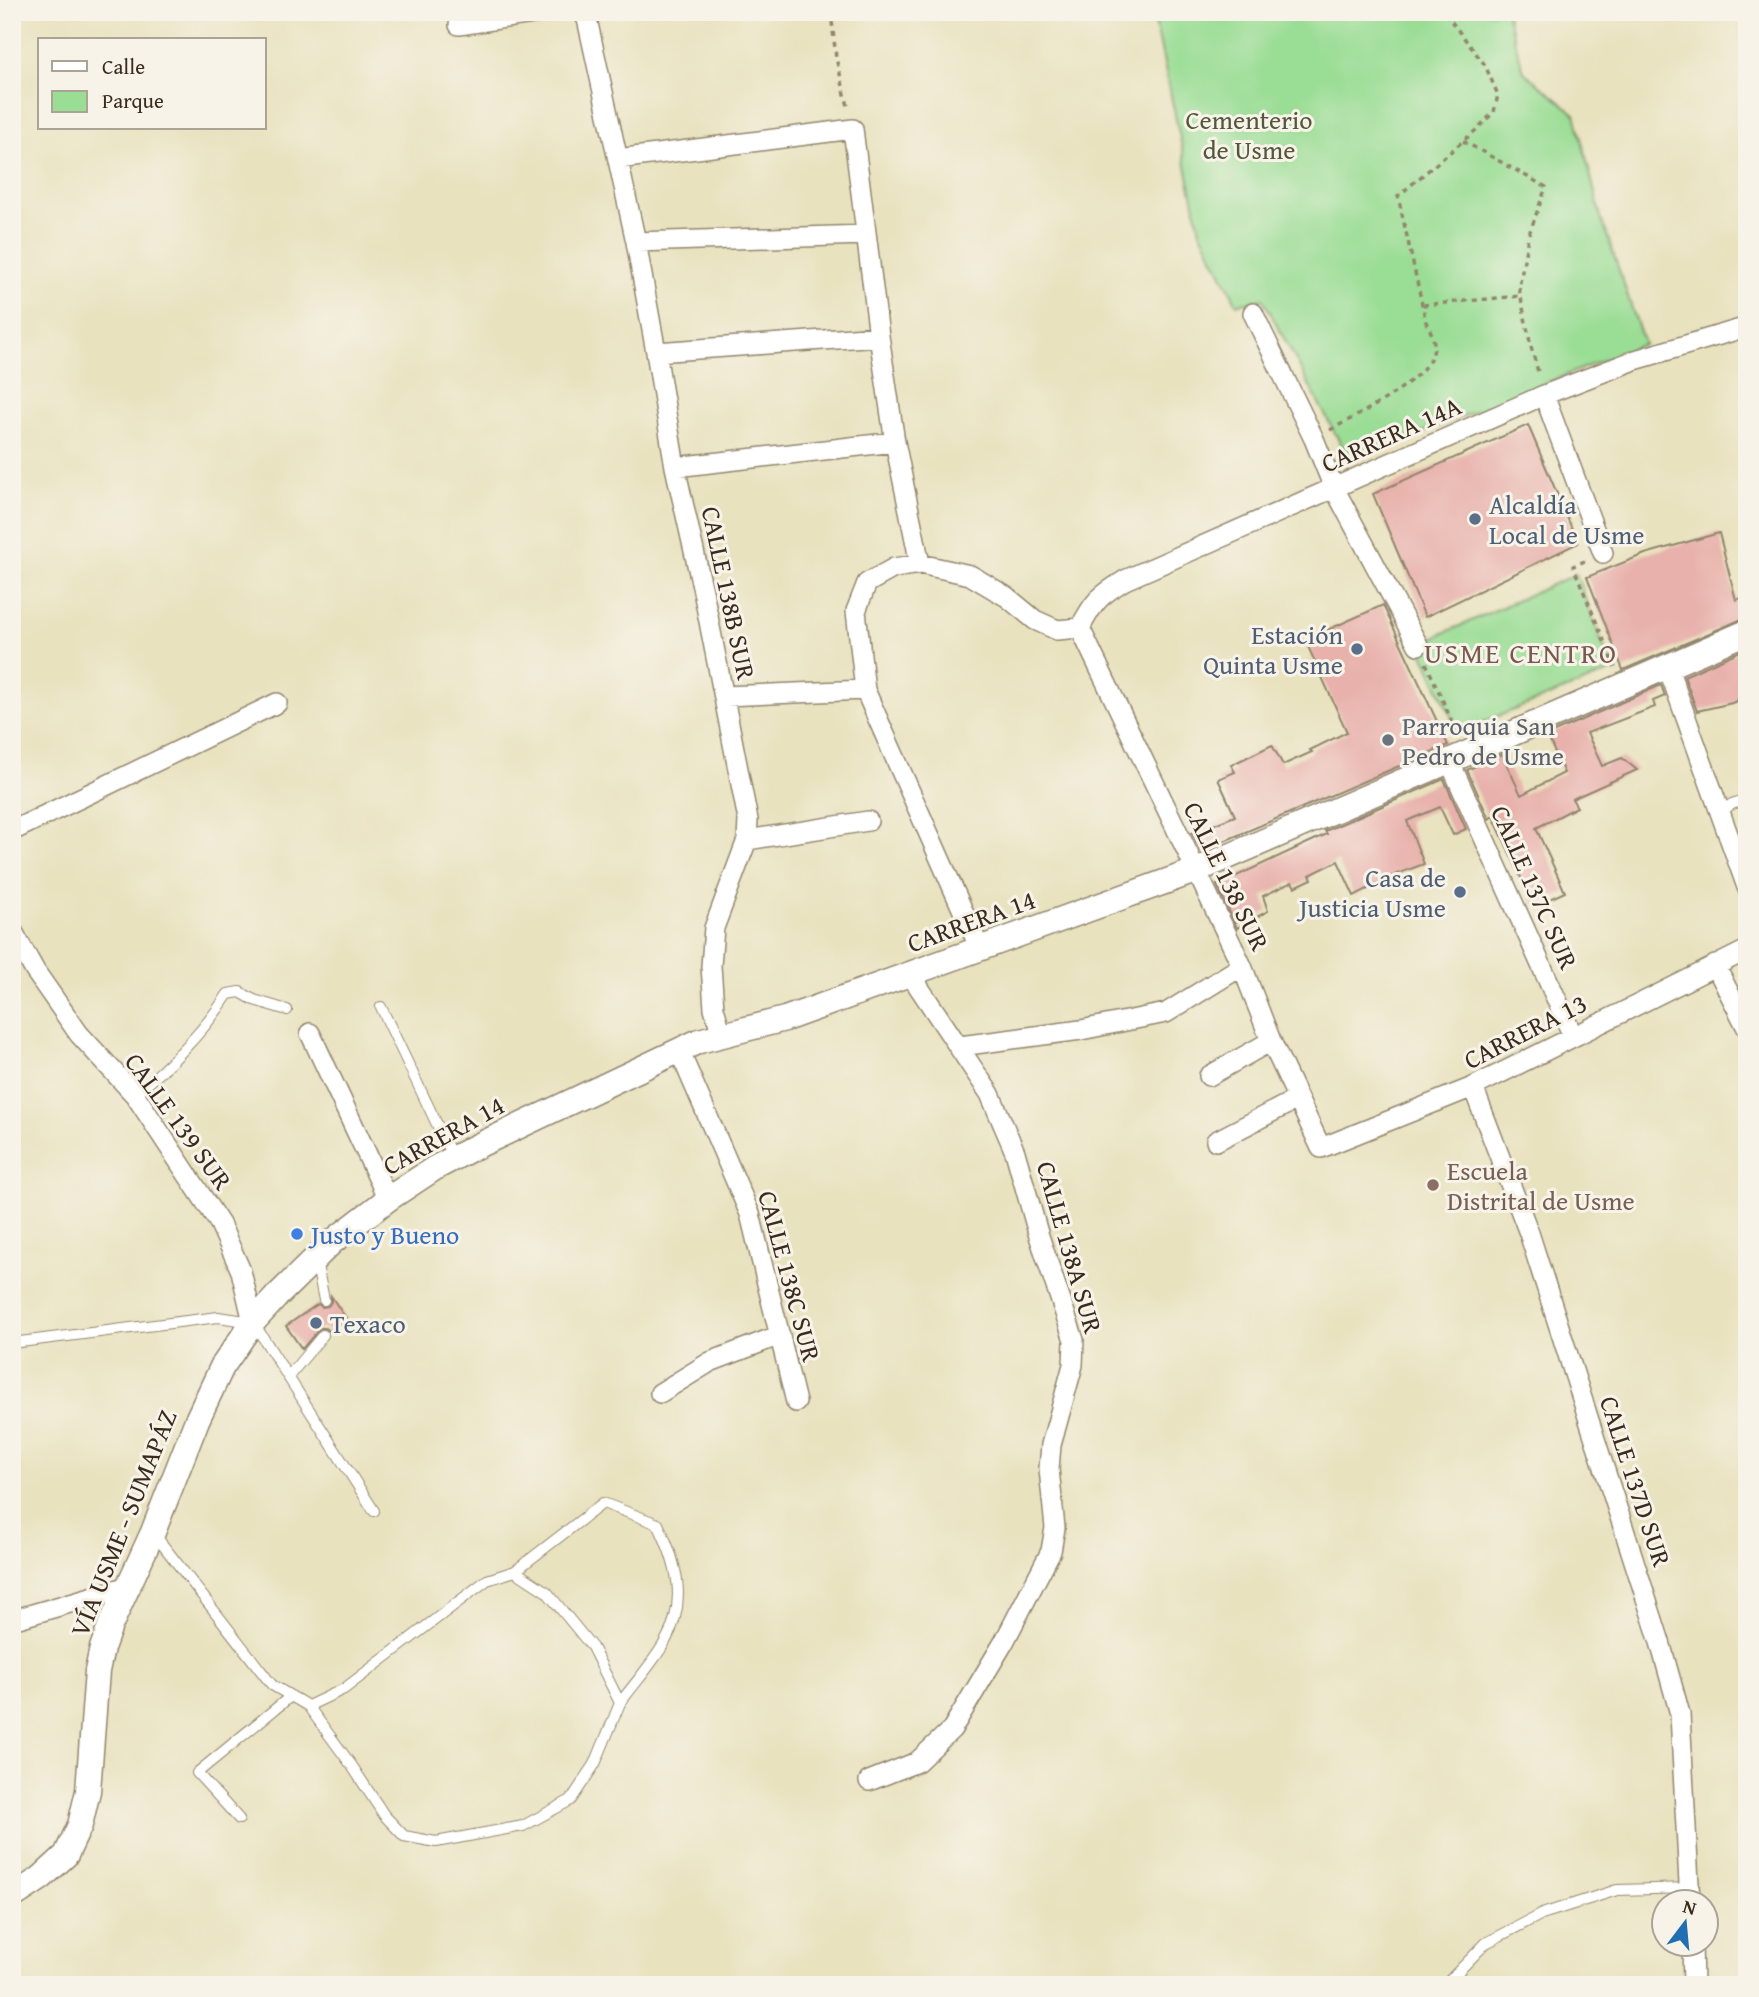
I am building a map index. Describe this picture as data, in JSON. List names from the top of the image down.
{
  "streets": {
    "street": [
      "CARRERA 14A",
      "CALLE 138B SUR",
      "CALLE 138 SUR",
      "CALLE 137C SUR",
      "CARRERA 14",
      "CARRERA 13",
      "CALLE 139 SUR",
      "CALLE 138A SUR",
      "CALLE 138C SUR",
      "CALLE 137D SUR",
      "VÍA USME - SUMAPÁZ"
    ]
  },
  "crossings": [
    ["CARRERA 14A", "CALLE 138 SUR"],
    ["CALLE 138B SUR", "CARRERA 14"],
    ["CALLE 138 SUR", "CARRERA 14"],
    ["CALLE 138 SUR", "CARRERA 13"],
    ["CALLE 137C SUR", "CARRERA 14"],
    ["CALLE 137C SUR", "CARRERA 13"],
    ["CARRERA 14", "CALLE 139 SUR"],
    ["CARRERA 14", "CALLE 138A SUR"],
    ["CARRERA 14", "CALLE 138C SUR"],
    ["CARRERA 14", "VÍA USME - SUMAPÁZ"],
    ["CARRERA 13", "CALLE 137D SUR"],
    ["CALLE 139 SUR", "VÍA USME - SUMAPÁZ"]
  ],
  "districts": ["USME CENTRO"],
  "parks": ["Cementerio de Usme"],
  "places": [
    "Alcaldía Local de Usme",
    "Estación Quinta Usme",
    "Parroquia San Pedro de Usme",
    "Casa de Justicia Usme",
    "Escuela Distrital de Usme",
    "Justo y Bueno",
    "Texaco"
  ],
  "legend": ["Calle", "Parque"],
  "north": "top"
}
